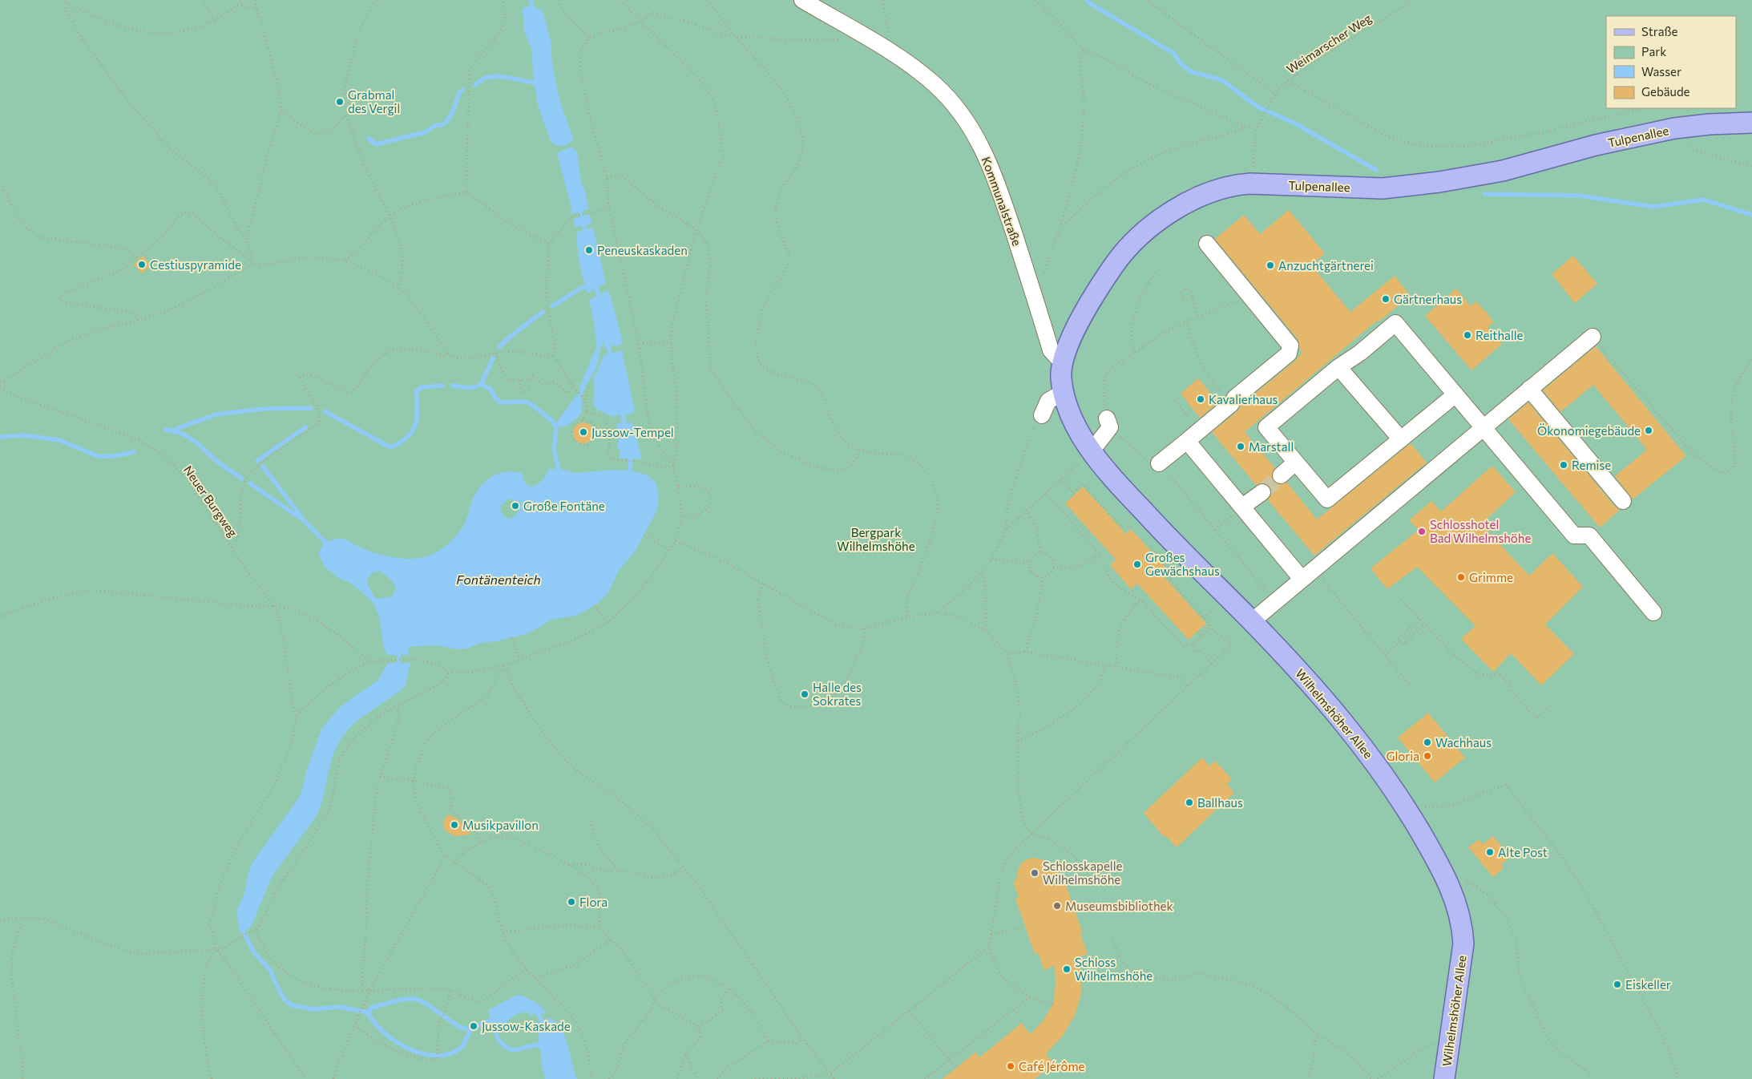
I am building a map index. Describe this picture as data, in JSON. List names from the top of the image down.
{
  "streets": {
    "main road": ["Tulpenallee", "Wilhelmshöher Allee"],
    "lane": ["Kommunalstraße"],
    "path": ["Weimarscher Weg", "Neuer Burgweg"]
  },
  "crossings": [
    ["Weimarscher Weg", "Tulpenallee"],
    ["Tulpenallee", "Kommunalstraße"],
    ["Tulpenallee", "Wilhelmshöher Allee"]
  ],
  "water": ["Fontänenteich"],
  "parks": ["Bergpark Wilhelmshöhe"],
  "places": [
    "Grabmal des Vergil",
    "Peneuskaskaden",
    "Cestiuspyramide",
    "Anzuchtgärtnerei",
    "Gärtnerhaus",
    "Reithalle",
    "Kavalierhaus",
    "Ökonomiegebäude",
    "Jussow-Tempel",
    "Marstall",
    "Remise",
    "Große Fontäne",
    "Schlosshotel Bad Wilhelmshöhe",
    "Großes Gewächshaus",
    "Grimme",
    "Halle des Sokrates",
    "Wachhaus",
    "Gloria",
    "Ballhaus",
    "Musikpavillon",
    "Alte Post",
    "Schlosskapelle Wilhelmshöhe",
    "Flora",
    "Museumsbibliothek",
    "Schloss Wilhelmshöhe",
    "Eiskeller",
    "Jussow-Kaskade",
    "Café Jérôme"
  ],
  "legend": [
    "Straße",
    "Park",
    "Wasser",
    "Gebäude"
  ]
}
